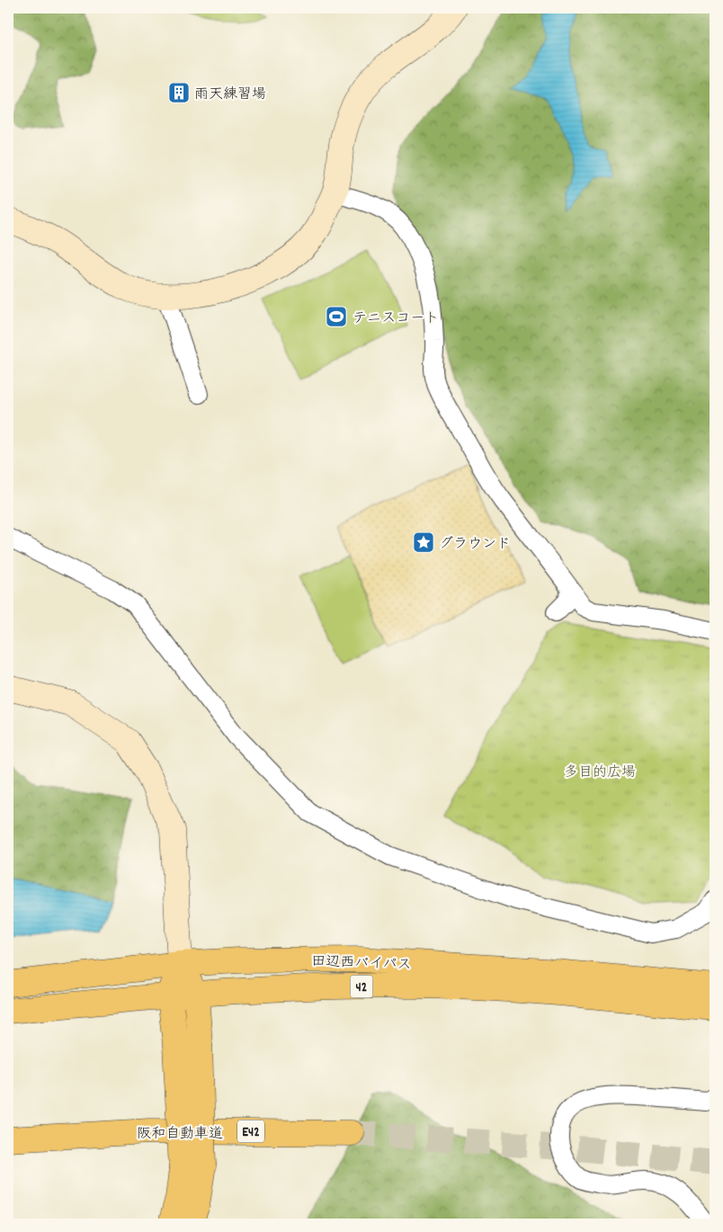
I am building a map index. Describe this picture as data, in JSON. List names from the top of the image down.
{
  "streets": {
    "highway": [
      "田辺西バイパス",
      "42",
      "E42",
      "阪和自動車道"
    ]
  },
  "parks": ["多目的広場"],
  "places": {
    "building": ["雨天練習場"],
    "sports": ["テニスコート"],
    "place": ["グラウンド"]
  }
}
